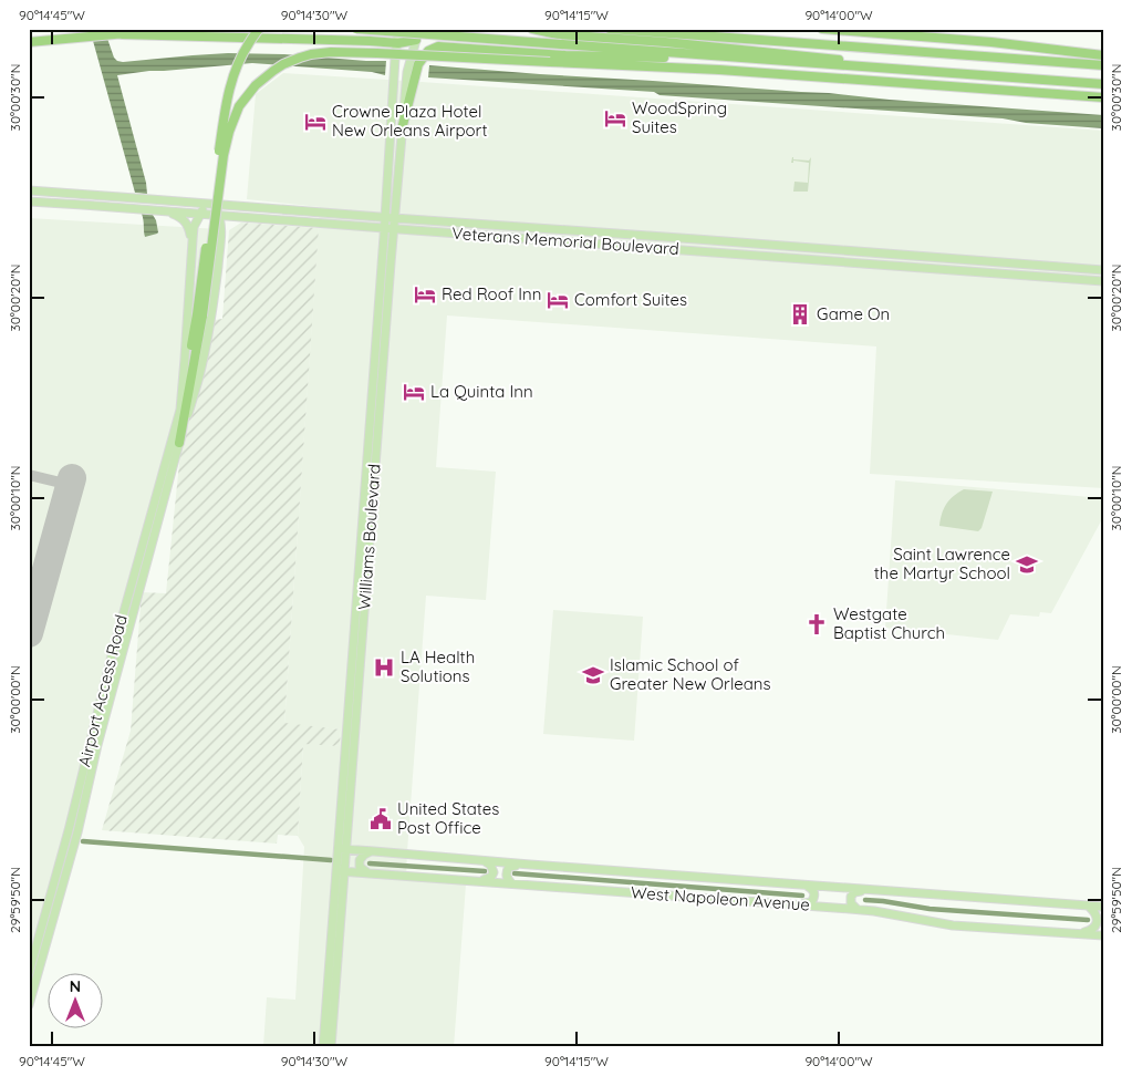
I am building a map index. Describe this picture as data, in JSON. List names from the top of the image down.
{
  "streets": {
    "main road": [
      "Veterans Memorial Boulevard",
      "Williams Boulevard",
      "Airport Access Road",
      "West Napoleon Avenue"
    ]
  },
  "crossings": [
    ["Veterans Memorial Boulevard", "Williams Boulevard"],
    ["Veterans Memorial Boulevard", "Airport Access Road"],
    ["Williams Boulevard", "West Napoleon Avenue"]
  ],
  "places": {
    "hotel": [
      "WoodSpring Suites",
      "Crowne Plaza Hotel New Orleans Airport",
      "Red Roof Inn",
      "Comfort Suites",
      "La Quinta Inn"
    ],
    "building": ["Game On"],
    "school or university": ["Saint Lawrence the Martyr School", "Islamic School of Greater New Orleans"],
    "church": ["Westgate Baptist Church"],
    "hospital": ["LA Health Solutions"],
    "public building": ["United States Post Office"]
  },
  "north": "top",
  "coordinates": [
    "90°14'45\"W",
    "90°14'30\"W",
    "90°14'15\"W",
    "90°14'00\"W",
    "30°00'30\"N",
    "30°00'20\"N",
    "30°00'10\"N",
    "30°00'00\"N",
    "29°59'50\"N"
  ]
}
